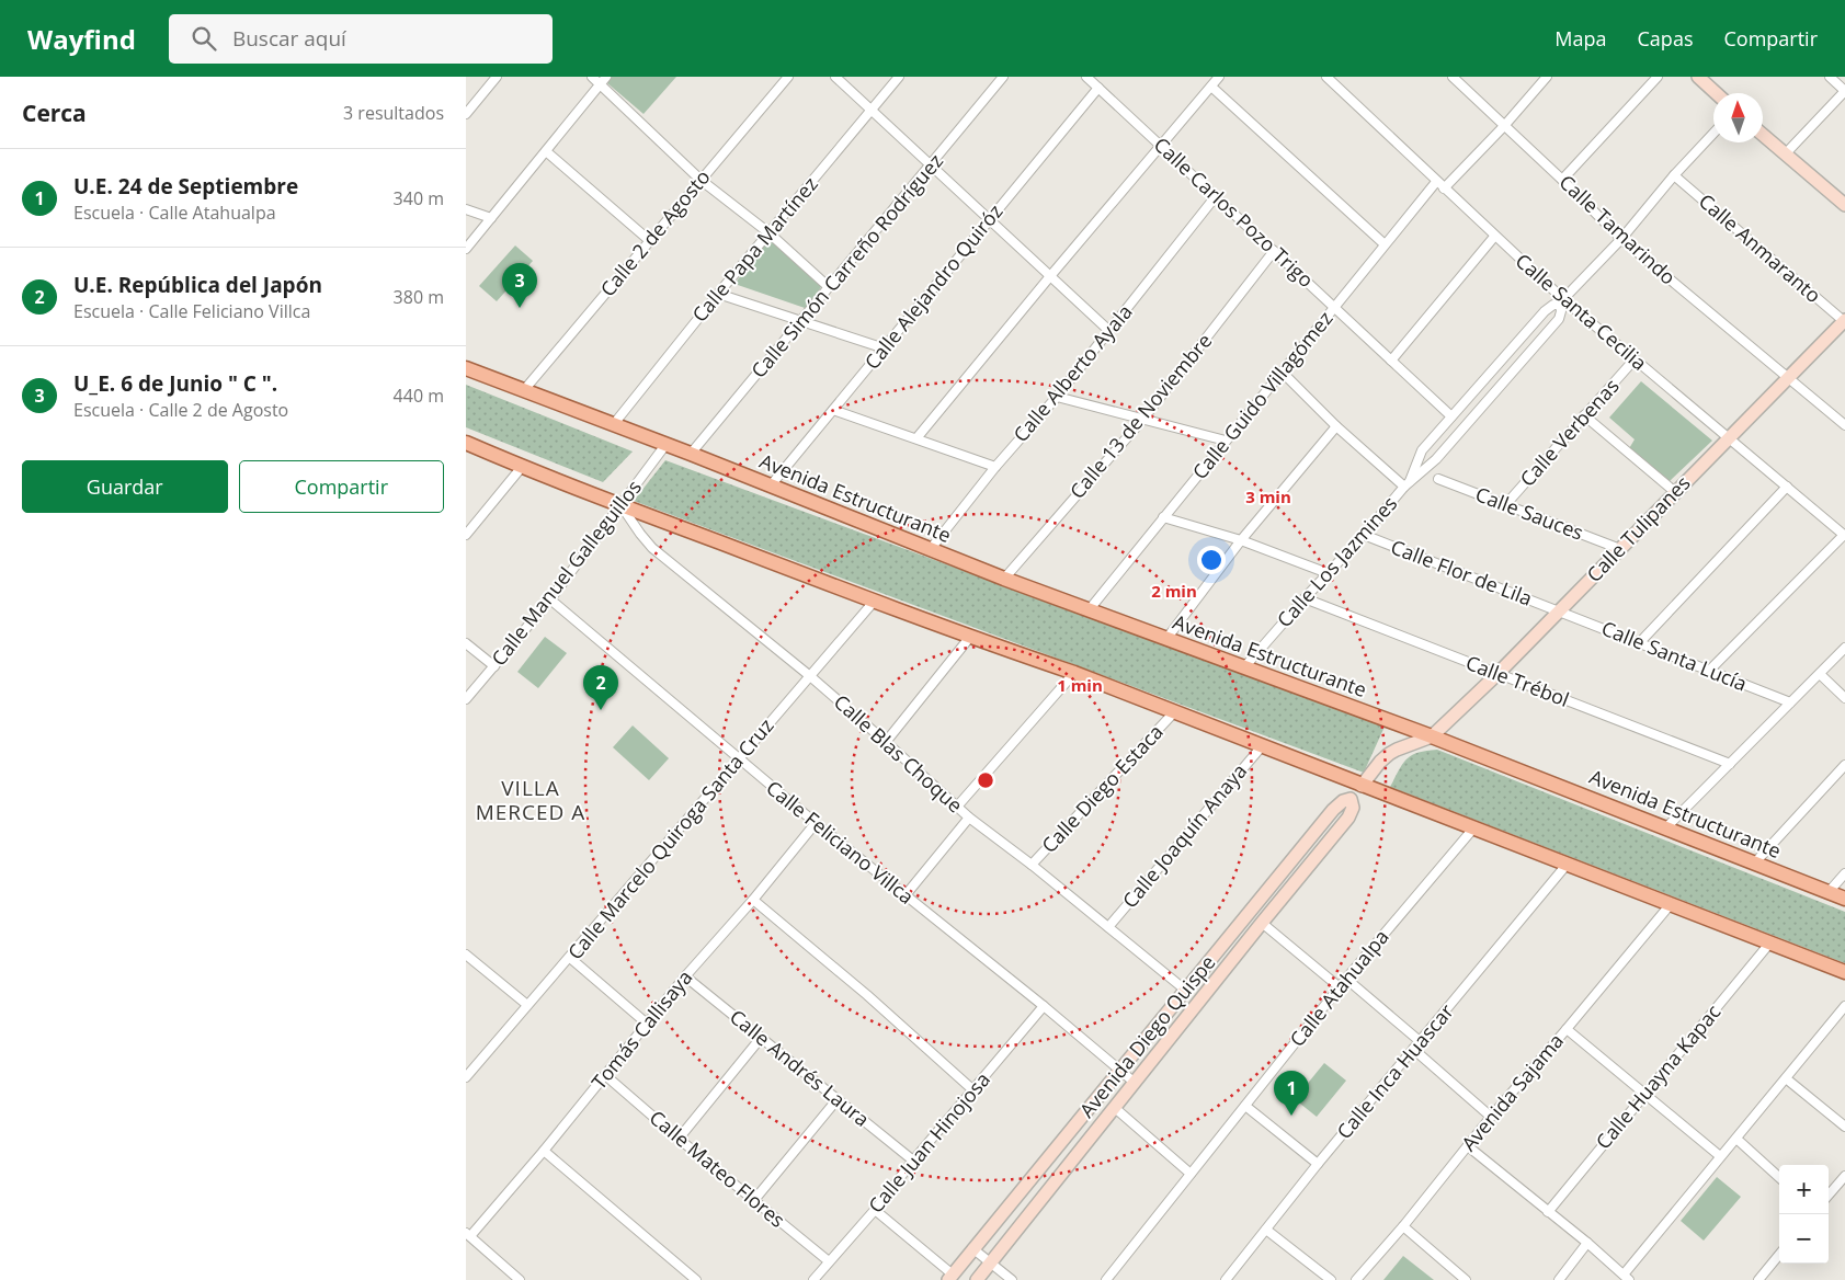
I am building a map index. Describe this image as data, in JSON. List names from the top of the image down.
{
  "streets": {
    "main road": ["Avenida Estructurante"],
    "street": [
      "Calle Carlos Pozo Trigo",
      "Calle Tamarindo",
      "Calle 2 de Agosto",
      "Calle Anmaranto",
      "Calle Papa Martínez",
      "Calle Simón Carreño Rodríguez",
      "Calle Alejandro Quiróz",
      "Calle Santa Cecilia",
      "Calle Alberto Ayala",
      "Calle Guido Villagómez",
      "Calle 13 de Noviembre",
      "Calle Verbenas",
      "Calle Sauces",
      "Calle Tulipanes",
      "Calle Los Jazmines",
      "Calle Manuel Galleguillos",
      "Calle Flor de Lila",
      "Calle Santa Lucía",
      "Calle Trébol",
      "Calle Blas Choque",
      "Calle Diego Estaca",
      "Calle Joaquín Anaya",
      "Calle Marcelo Quiroga Santa Cruz",
      "Calle Feliciano Villca",
      "Calle Atahualpa",
      "Tomás Callisaya",
      "Avenida Diego Quispe",
      "Calle Andrés Laura",
      "Calle Inca Huascar",
      "Calle Huayna Kapac",
      "Avenida Sajama",
      "Calle Juan Hinojosa",
      "Calle Mateo Flores"
    ]
  },
  "crossings": [
    ["Calle Carlos Pozo Trigo", "Calle Alejandro Quiróz"],
    ["Calle Carlos Pozo Trigo", "Calle Alberto Ayala"],
    ["Calle Carlos Pozo Trigo", "Calle Guido Villagómez"],
    ["Calle Carlos Pozo Trigo", "Calle 13 de Noviembre"],
    ["Calle Carlos Pozo Trigo", "Calle Los Jazmines"],
    ["Calle Tamarindo", "Calle Guido Villagómez"],
    ["Calle Tamarindo", "Calle Tulipanes"],
    ["Calle Tamarindo", "Calle Los Jazmines"],
    ["Calle 2 de Agosto", "Avenida Estructurante"],
    ["Calle Anmaranto", "Calle Tulipanes"],
    ["Calle Anmaranto", "Calle Los Jazmines"],
    ["Calle Papa Martínez", "Avenida Estructurante"],
    ["Calle Simón Carreño Rodríguez", "Avenida Estructurante"],
    ["Calle Alejandro Quiróz", "Avenida Estructurante"],
    ["Calle Santa Cecilia", "Calle Guido Villagómez"],
    ["Calle Santa Cecilia", "Calle Verbenas"],
    ["Calle Santa Cecilia", "Calle Tulipanes"],
    ["Calle Santa Cecilia", "Calle Los Jazmines"],
    ["Calle Alberto Ayala", "Avenida Estructurante"],
    ["Calle Guido Villagómez", "Avenida Estructurante"],
    ["Calle 13 de Noviembre", "Avenida Estructurante"],
    ["Calle Verbenas", "Calle Sauces"],
    ["Avenida Estructurante", "Calle Tulipanes"],
    ["Avenida Estructurante", "Calle Los Jazmines"],
    ["Avenida Estructurante", "Calle Manuel Galleguillos"],
    ["Avenida Estructurante", "Avenida Diego Quispe"],
    ["Calle Sauces", "Calle Tulipanes"],
    ["Calle Tulipanes", "Calle Flor de Lila"],
    ["Calle Tulipanes", "Calle Santa Lucía"],
    ["Calle Tulipanes", "Calle Trébol"],
    ["Calle Tulipanes", "Avenida Diego Quispe"],
    ["Calle Los Jazmines", "Calle Flor de Lila"],
    ["Calle Los Jazmines", "Calle Trébol"],
    ["Calle Manuel Galleguillos", "Calle Blas Choque"],
    ["Calle Manuel Galleguillos", "Calle Feliciano Villca"],
    ["Calle Flor de Lila", "Calle Santa Lucía"],
    ["Calle Blas Choque", "Calle Diego Estaca"],
    ["Calle Blas Choque", "Calle Joaquín Anaya"],
    ["Calle Blas Choque", "Calle Marcelo Quiroga Santa Cruz"],
    ["Calle Blas Choque", "Avenida Diego Quispe"],
    ["Calle Marcelo Quiroga Santa Cruz", "Calle Feliciano Villca"],
    ["Calle Feliciano Villca", "Tomás Callisaya"],
    ["Calle Feliciano Villca", "Avenida Diego Quispe"],
    ["Calle Feliciano Villca", "Calle Juan Hinojosa"],
    ["Tomás Callisaya", "Calle Andrés Laura"],
    ["Tomás Callisaya", "Calle Mateo Flores"],
    ["Calle Andrés Laura", "Calle Juan Hinojosa"],
    ["Calle Juan Hinojosa", "Calle Mateo Flores"]
  ],
  "districts": ["VILLA MERCED A"],
  "north": "top",
  "page": {
    "header": "Wayfind",
    "search": "Buscar aquí",
    "nav": ["Mapa", "Capas", "Compartir"],
    "heading": ["Cerca", "3 resultados"],
    "list": [
      {
        "mark": "1",
        "name": "U.E. 24 de Septiembre",
        "note": "Escuela · Calle Atahualpa",
        "value": "340 m"
      },
      {
        "mark": "2",
        "name": "U.E. República del Japón",
        "note": "Escuela · Calle Feliciano Villca",
        "value": "380 m"
      },
      {
        "mark": "3",
        "name": "U_E. 6 de Junio \" C \".",
        "note": "Escuela · Calle 2 de Agosto",
        "value": "440 m"
      }
    ],
    "pins": ["3", "2", "1"],
    "buttons": ["Guardar", "Compartir"],
    "map_buttons": ["+", "−"]
  },
  "rings": ["3 min", "2 min", "1 min"]
}
